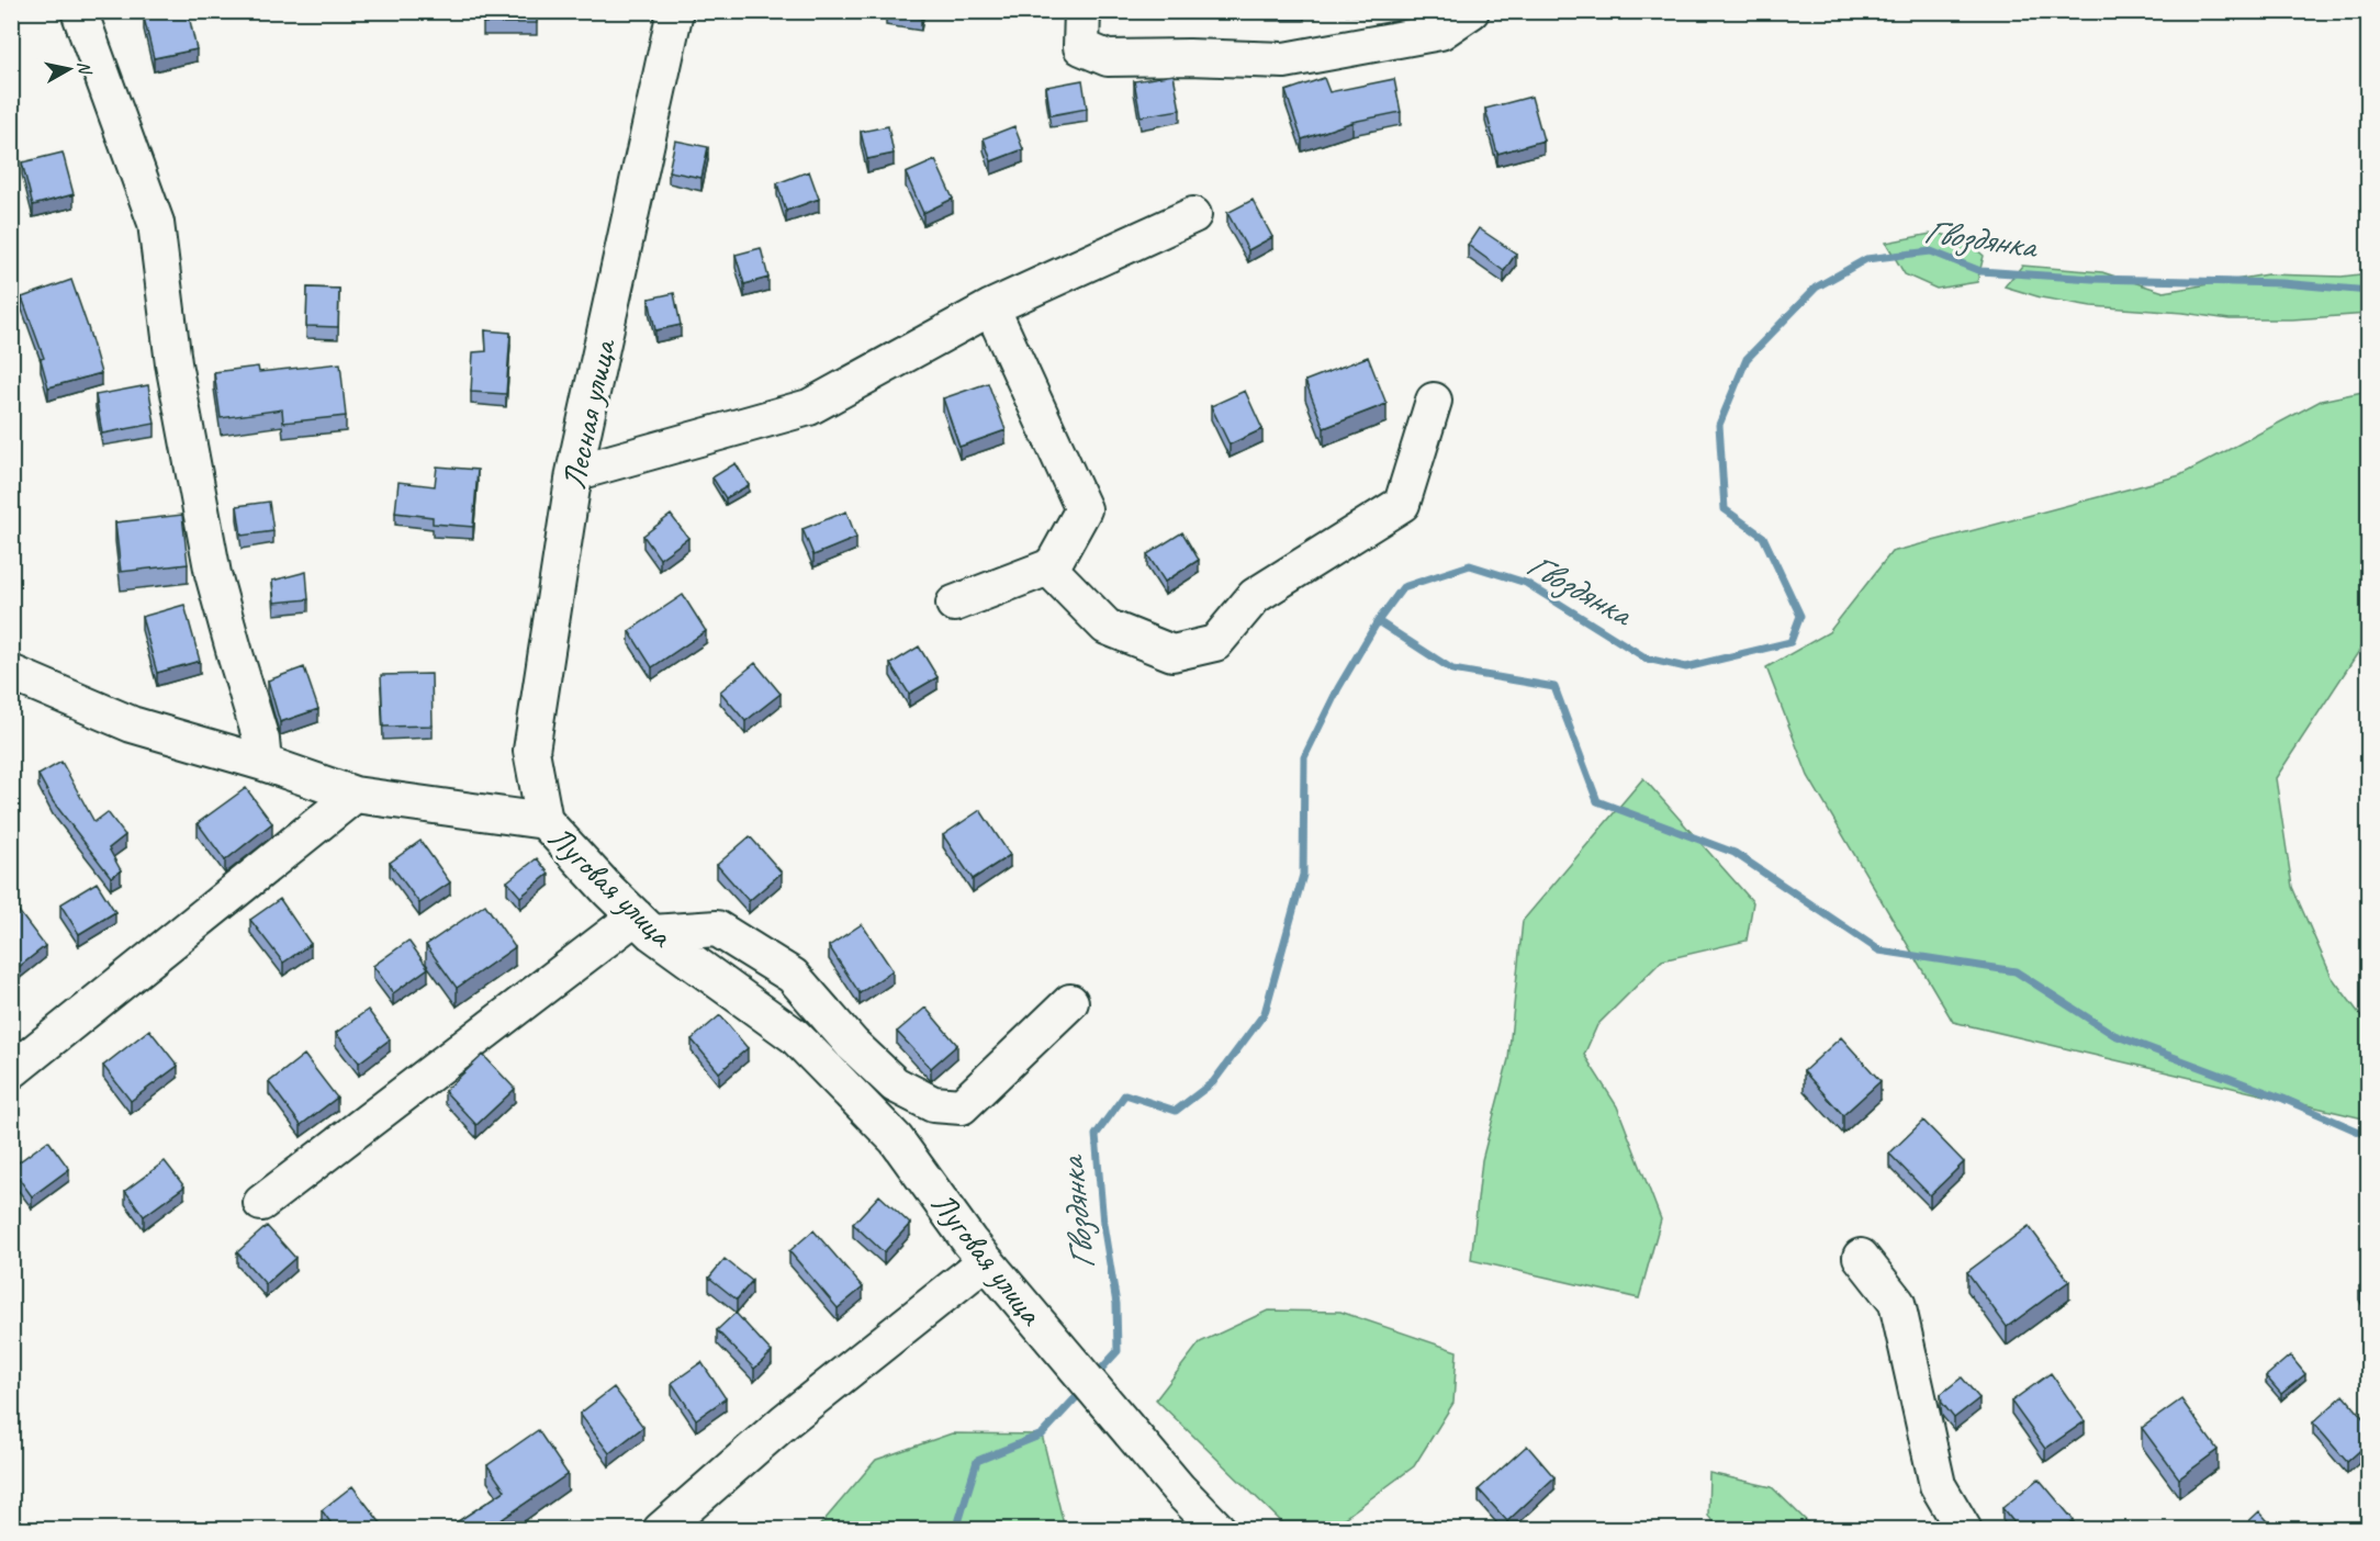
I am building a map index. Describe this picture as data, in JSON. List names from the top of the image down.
{
  "streets": {
    "street": ["Лесная улица", "Луговая улица"]
  },
  "crossings": [
    ["Лесная улица", "Луговая улица"]
  ],
  "water": ["Гвоздянка"],
  "north": "right"
}
